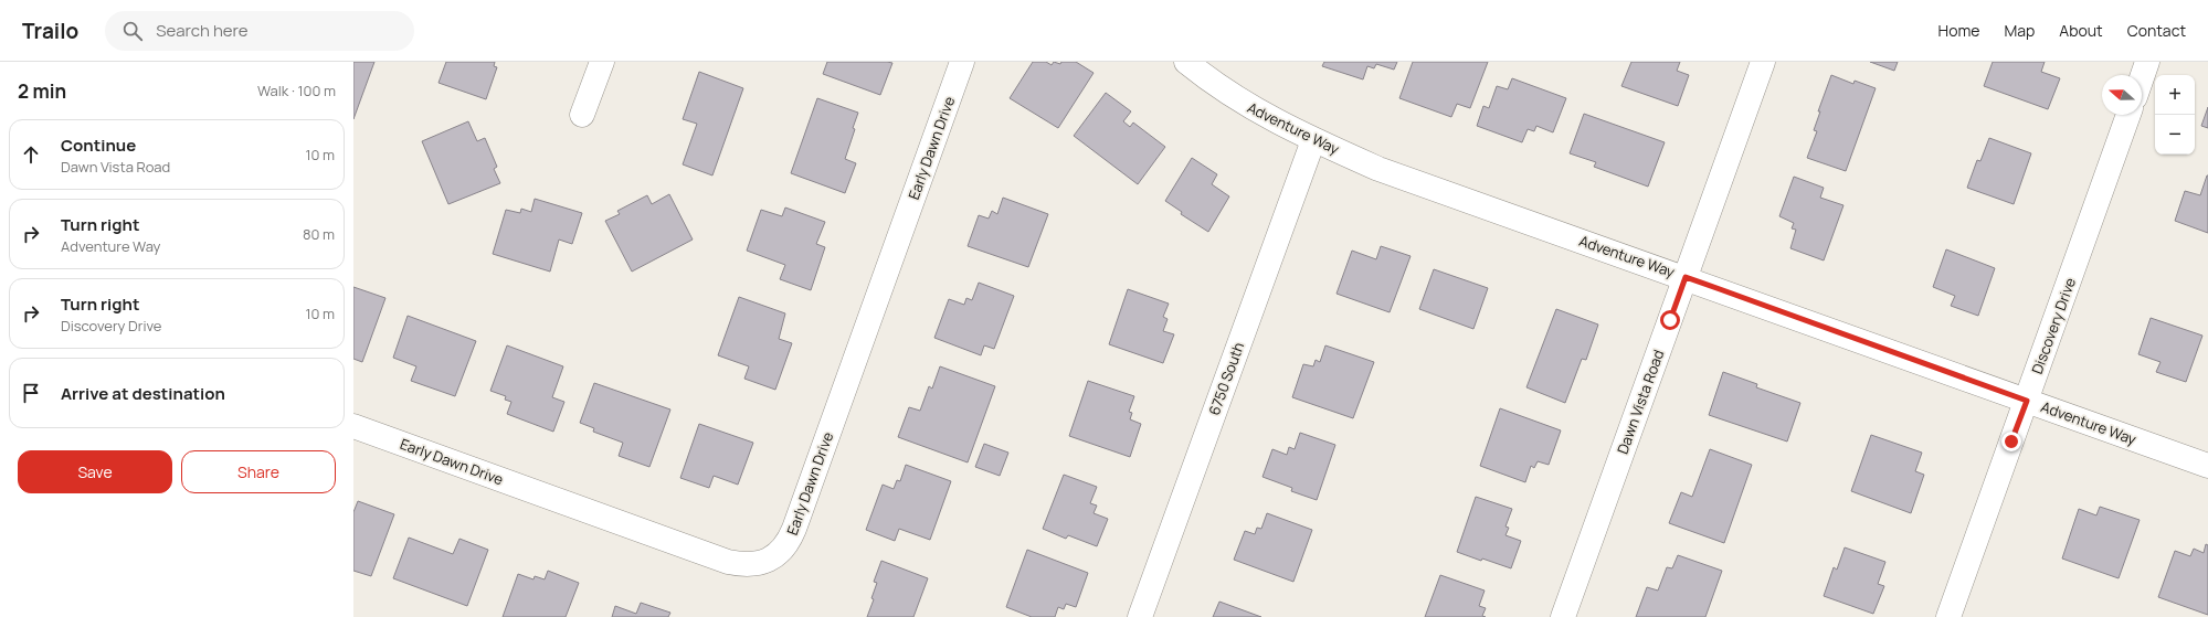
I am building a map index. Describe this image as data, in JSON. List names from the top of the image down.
{
  "streets": {
    "street": [
      "Adventure Way",
      "Early Dawn Drive",
      "Discovery Drive",
      "6750 South",
      "Dawn Vista Road"
    ]
  },
  "crossings": [
    ["Adventure Way", "Discovery Drive"],
    ["Adventure Way", "6750 South"],
    ["Adventure Way", "Dawn Vista Road"]
  ],
  "north": "left",
  "page": {
    "header": "Trailo",
    "search": "Search here",
    "nav": [
      "Home",
      "Map",
      "About",
      "Contact"
    ],
    "heading": ["2 min", "Walk · 100 m"],
    "map_buttons": ["+", "−"],
    "list": [
      ["Continue", "Dawn Vista Road", "10 m"],
      ["Turn right", "Adventure Way", "80 m"],
      ["Turn right", "Discovery Drive", "10 m"],
      "Arrive at destination"
    ],
    "buttons": ["Save", "Share"]
  }
}
